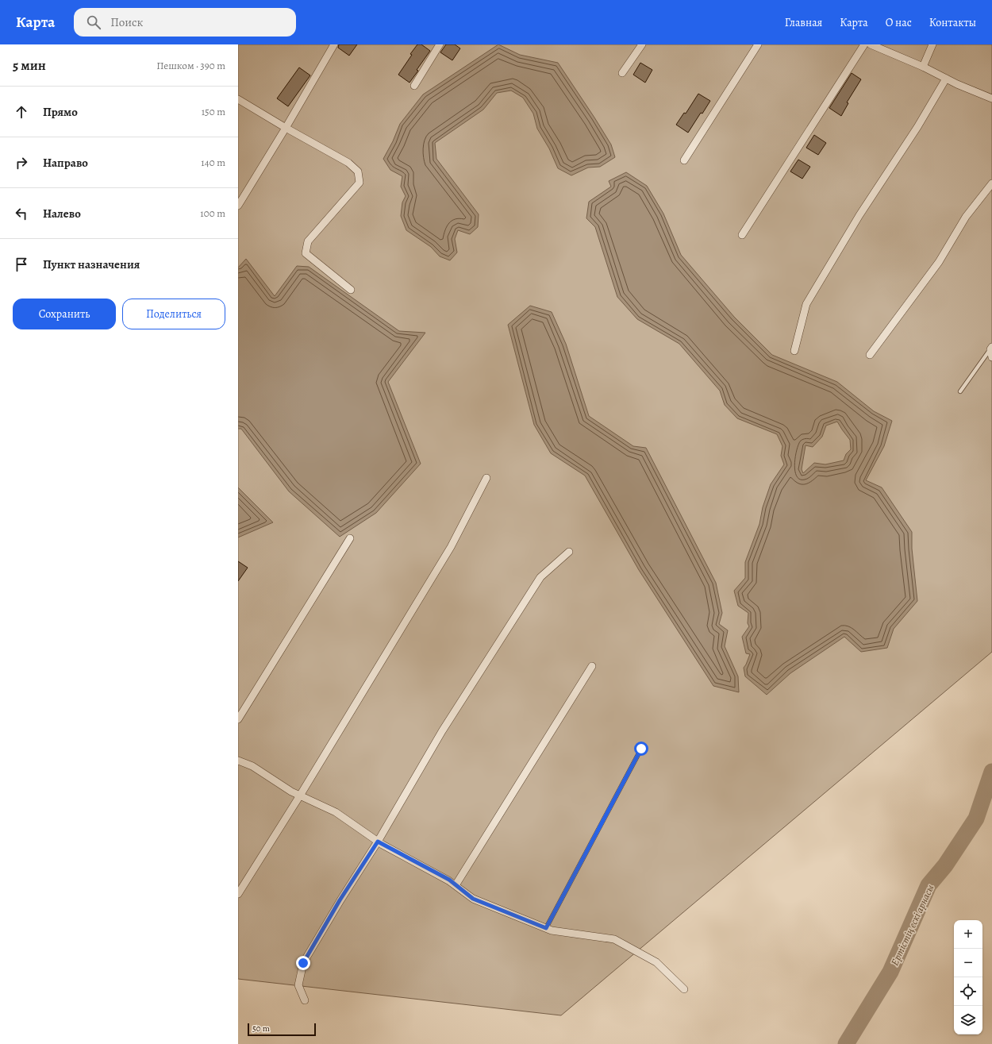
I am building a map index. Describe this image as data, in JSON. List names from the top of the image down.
{
  "water": ["Ертістің ескі арнасы"],
  "scale_bar": "50 m",
  "page": {
    "header": "Карта",
    "search": "Поиск",
    "nav": [
      "Главная",
      "Карта",
      "О нас",
      "Контакты"
    ],
    "heading": ["5 мин", "Пешком · 390 m"],
    "list": [
      ["Прямо", "150 m"],
      ["Направо", "140 m"],
      ["Налево", "100 m"],
      "Пункт назначения"
    ],
    "buttons": ["Сохранить", "Поделиться"],
    "map_buttons": ["+", "−"],
    "scale": "50 m"
  }
}
